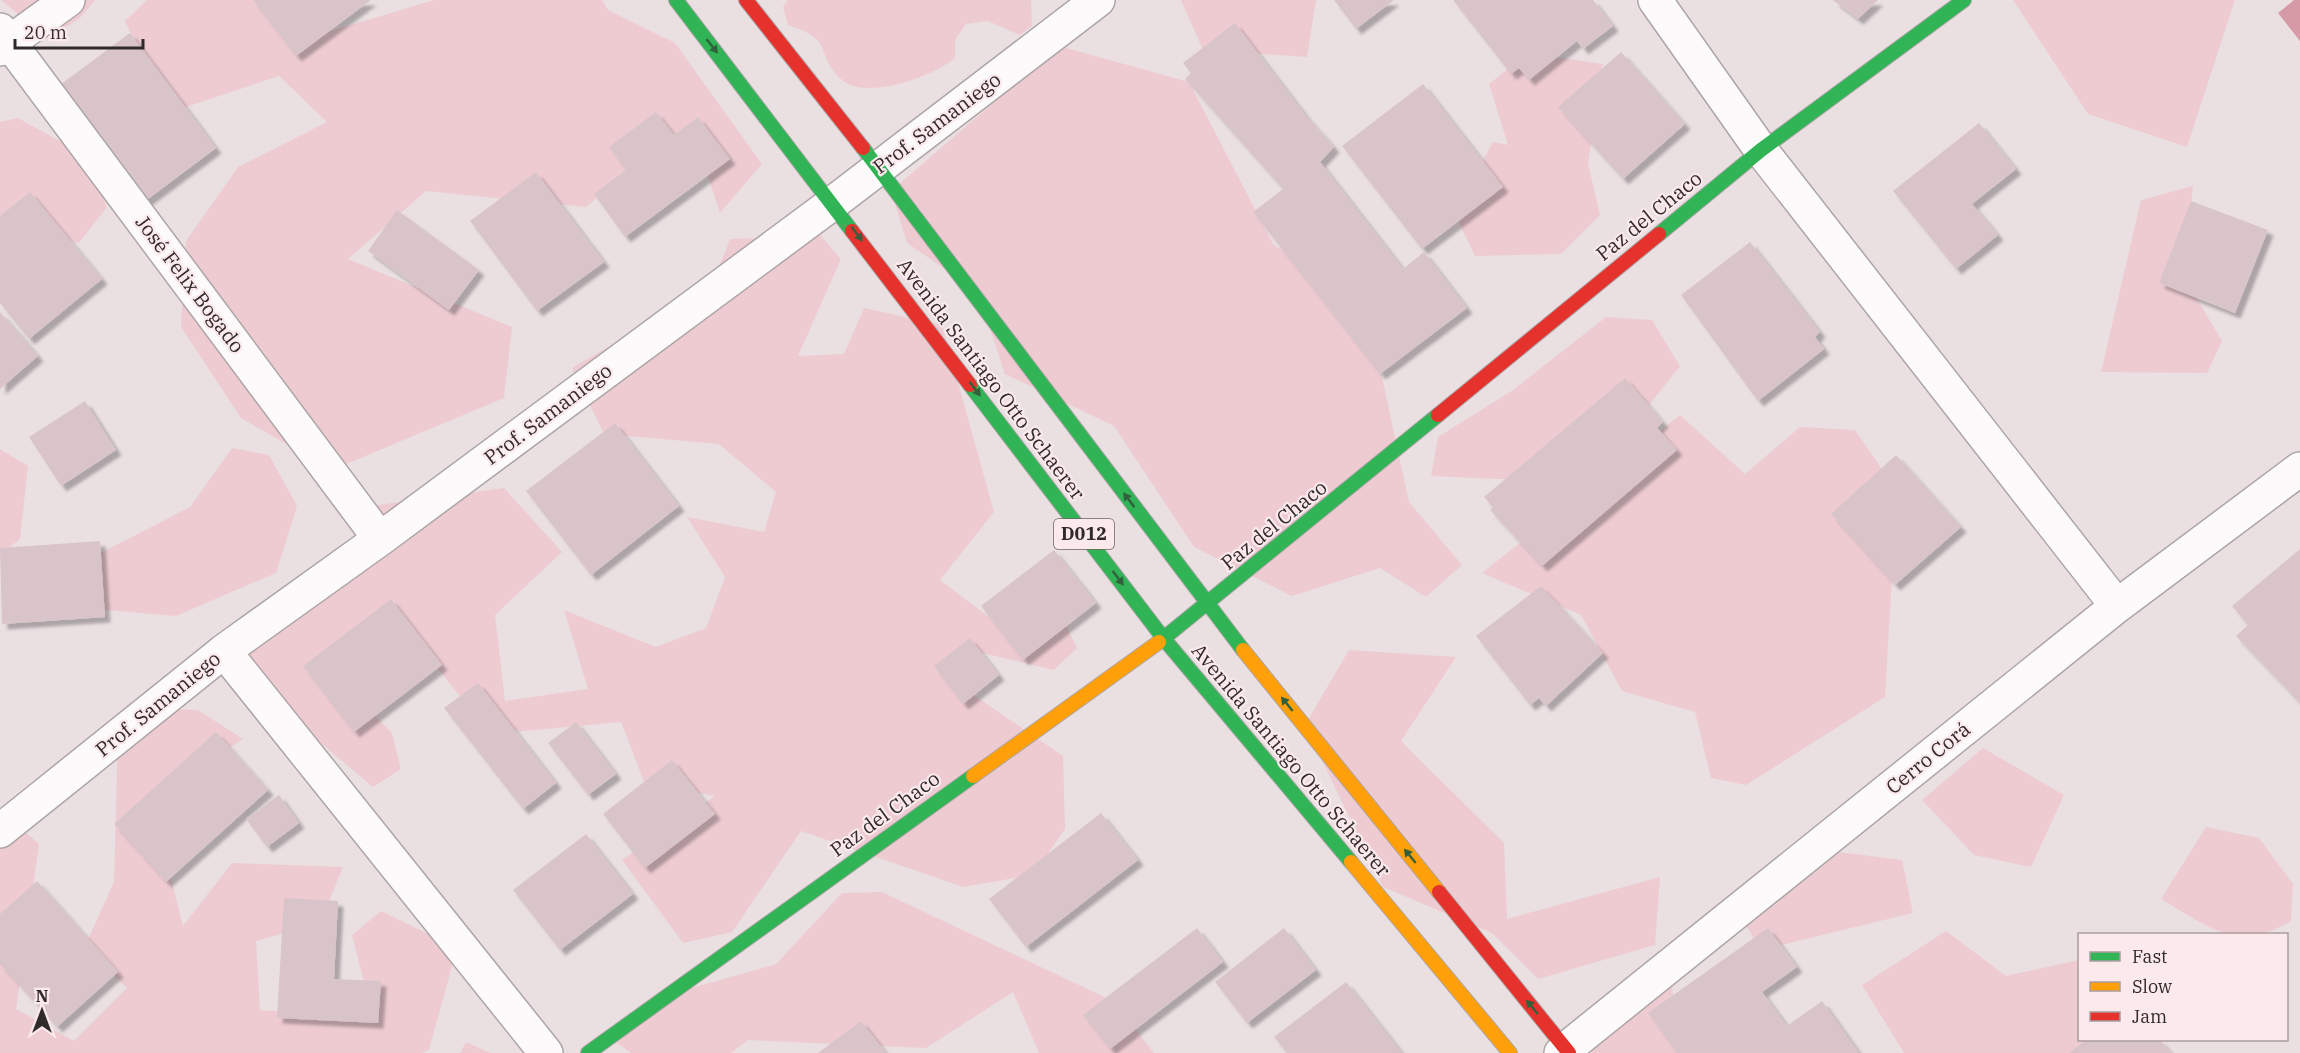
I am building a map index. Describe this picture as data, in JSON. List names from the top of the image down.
{
  "streets": {
    "main road": ["Paz del Chaco", "Avenida Santiago Otto Schaerer", "D012"],
    "street": ["Prof. Samaniego", "José Felix Bogado", "Cerro Corá"]
  },
  "crossings": [
    ["Prof. Samaniego", "José Felix Bogado"],
    ["Prof. Samaniego", "Avenida Santiago Otto Schaerer"],
    ["Paz del Chaco", "Avenida Santiago Otto Schaerer"],
    ["Avenida Santiago Otto Schaerer", "Cerro Corá"]
  ],
  "legend": ["Fast", "Slow", "Jam"],
  "scale_bar": "20 m",
  "north": "top"
}
